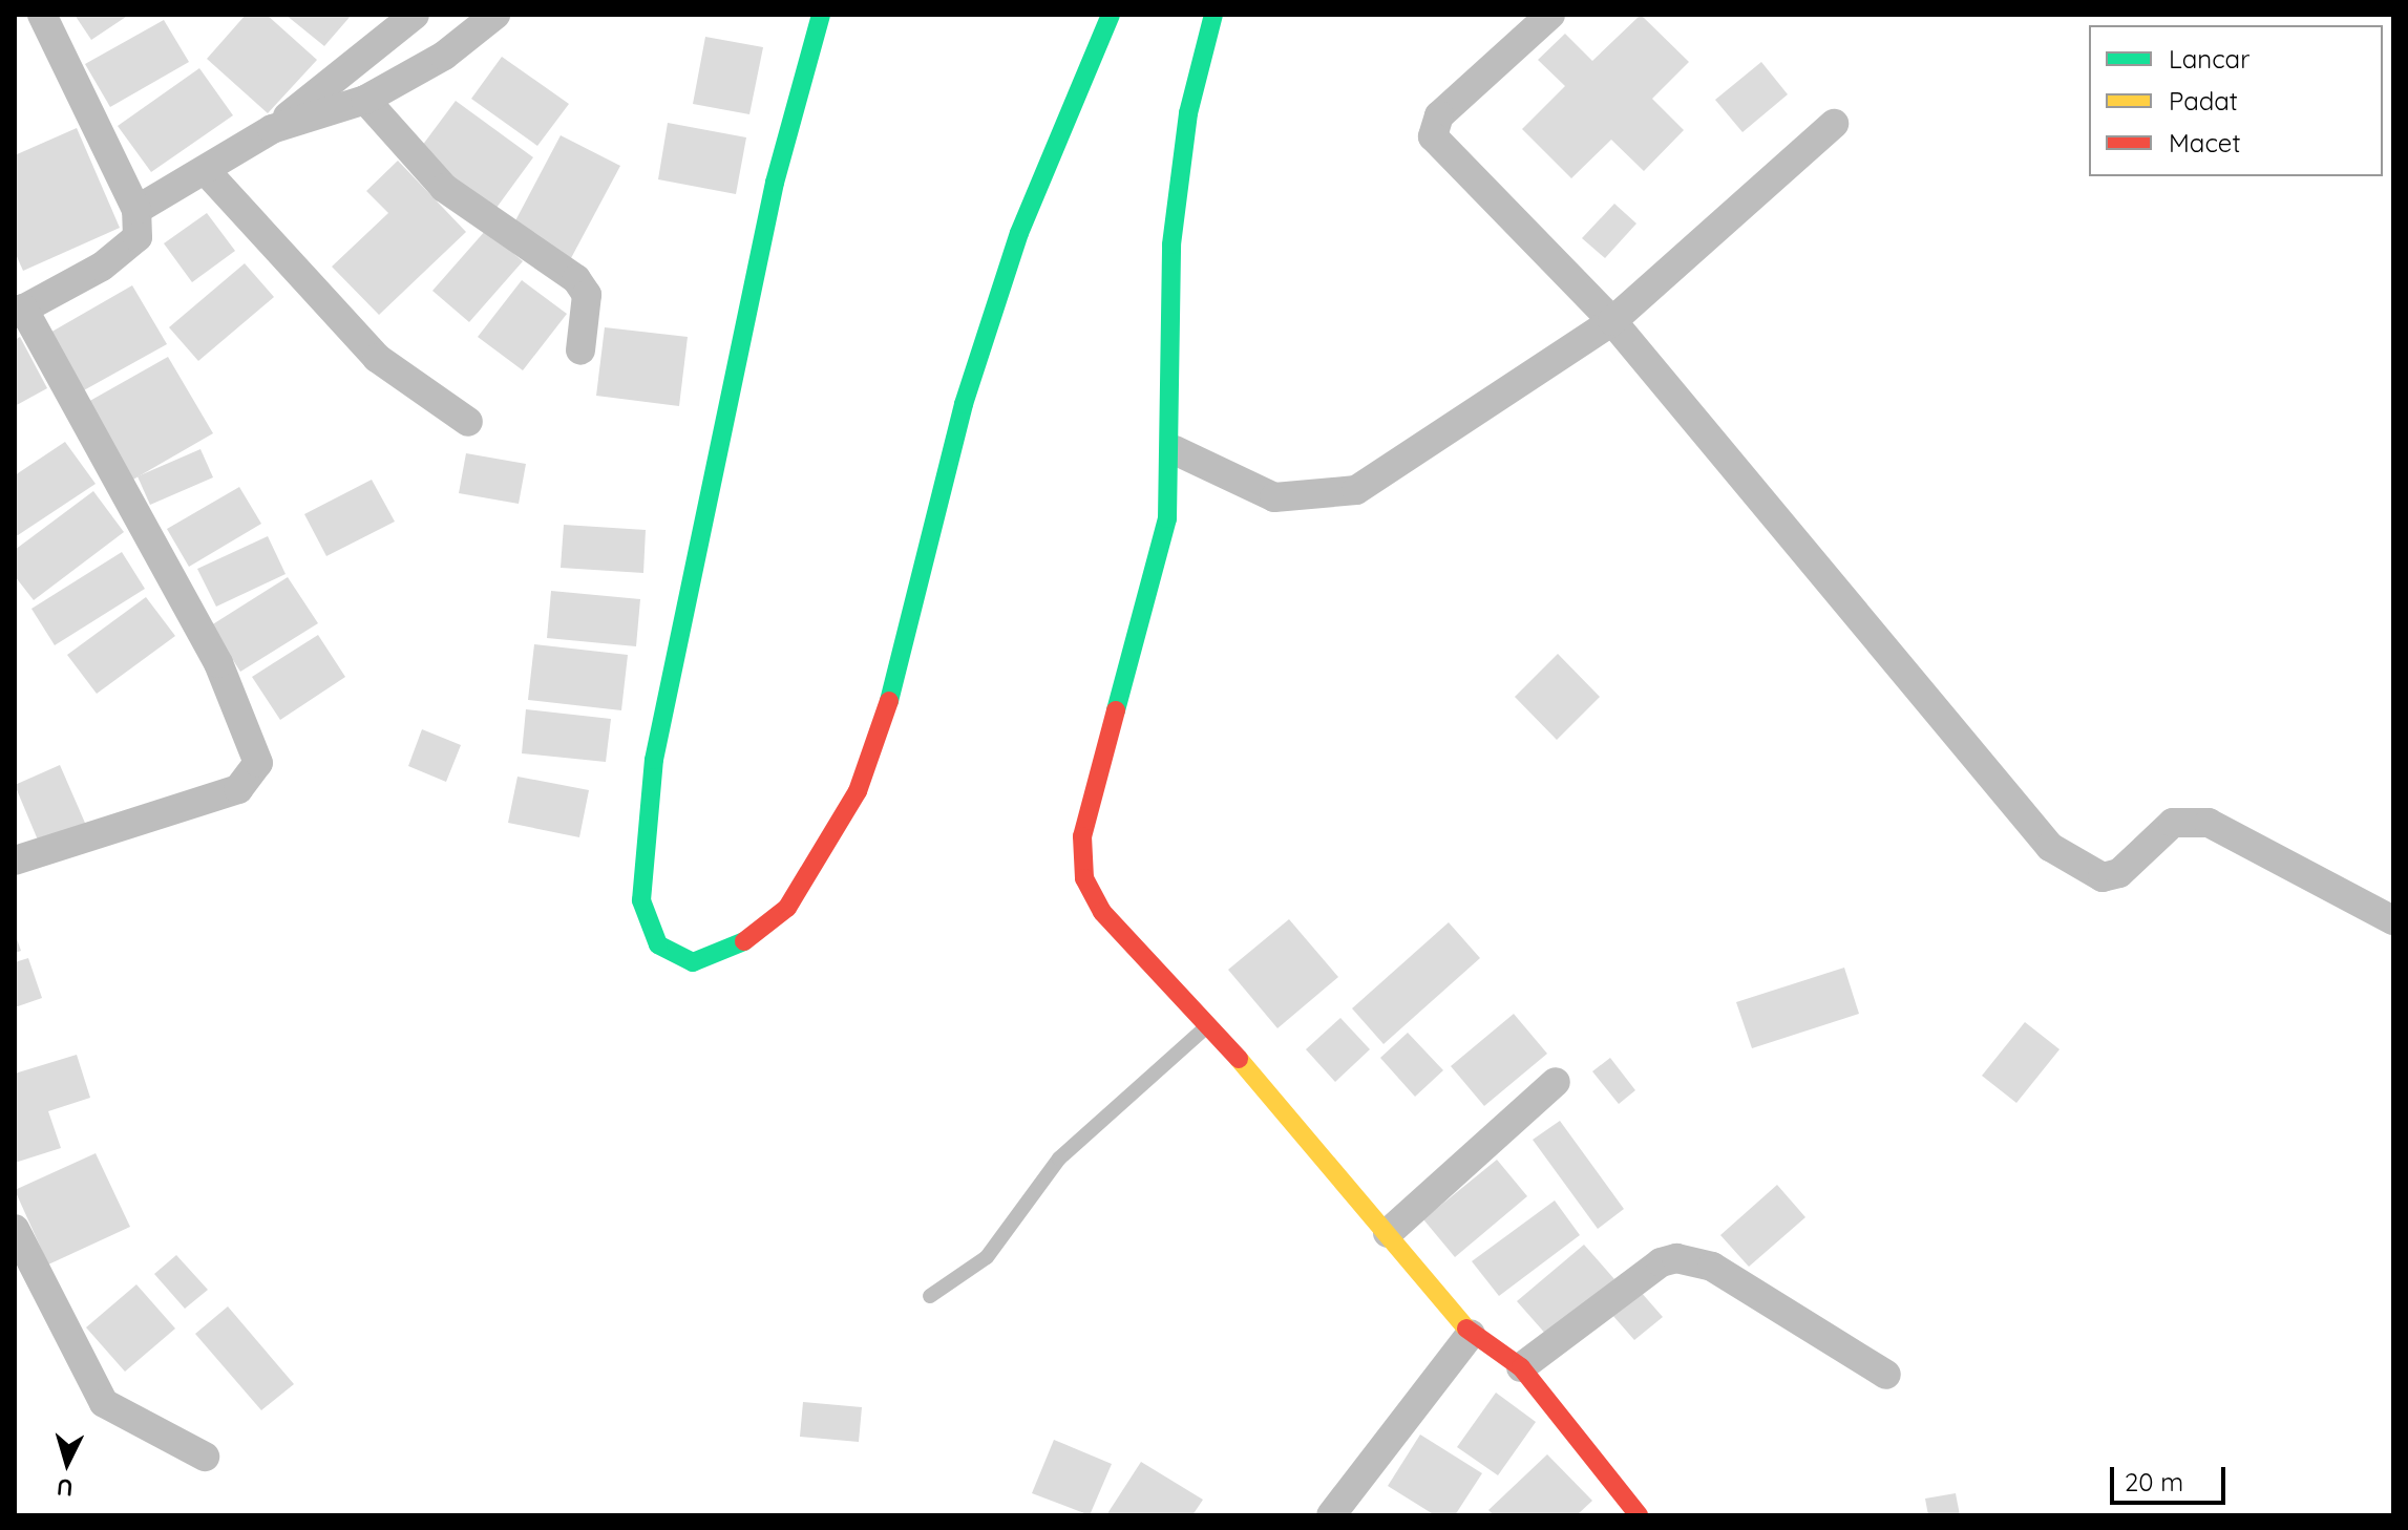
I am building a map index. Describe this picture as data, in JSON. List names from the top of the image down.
{
  "legend": ["Lancar", "Padat", "Macet"],
  "scale_bar": "20 m",
  "north": "bottom"
}
